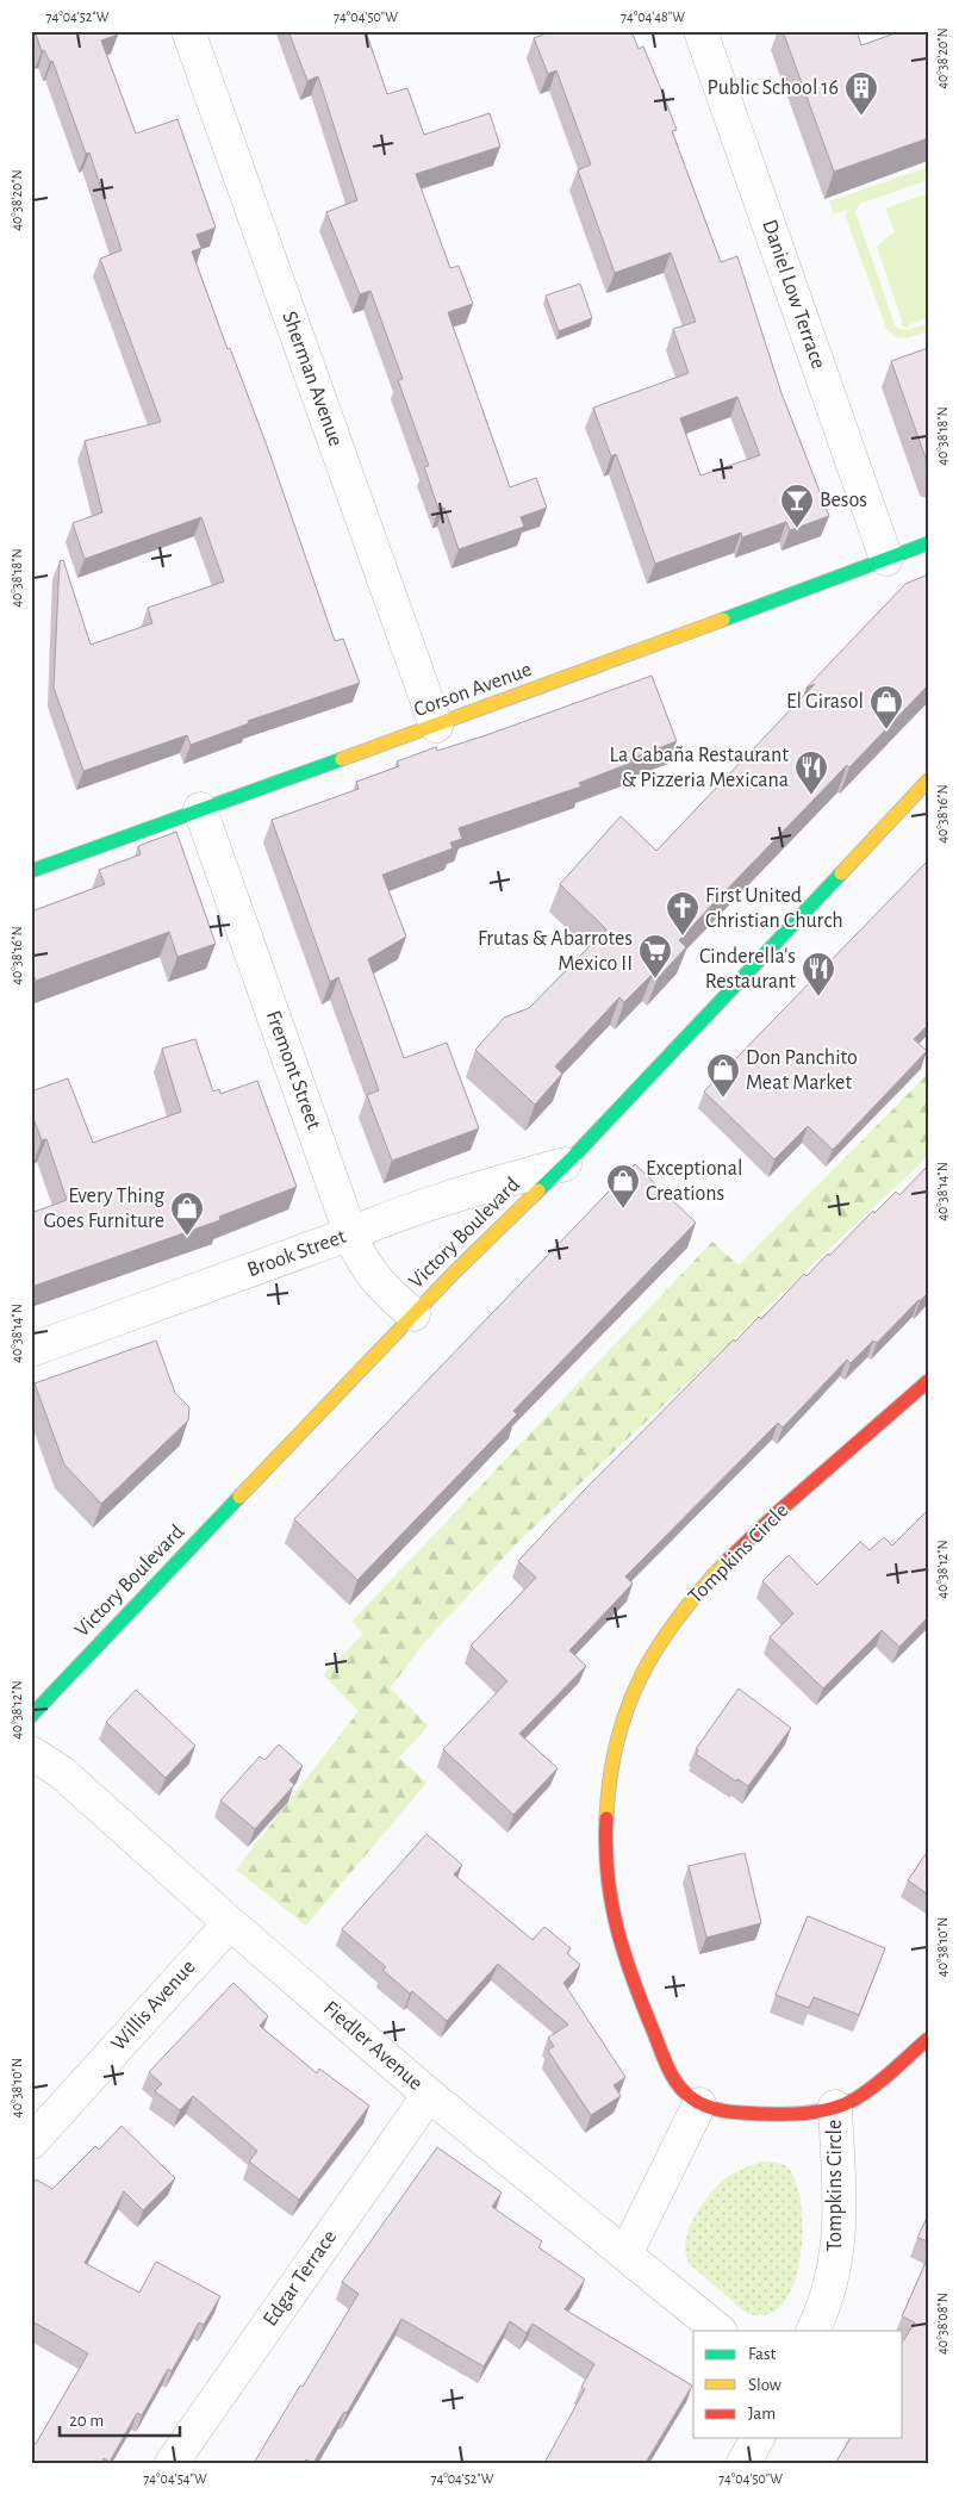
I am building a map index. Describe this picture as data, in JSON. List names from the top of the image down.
{
  "streets": {
    "street": [
      "Daniel Low Terrace",
      "Sherman Avenue",
      "Corson Avenue",
      "Fremont Street",
      "Victory Boulevard",
      "Brook Street",
      "Tompkins Circle",
      "Willis Avenue",
      "Fiedler Avenue",
      "Edgar Terrace"
    ]
  },
  "crossings": [
    ["Daniel Low Terrace", "Corson Avenue"],
    ["Sherman Avenue", "Corson Avenue"],
    ["Corson Avenue", "Fremont Street"],
    ["Fremont Street", "Victory Boulevard"],
    ["Fremont Street", "Brook Street"],
    ["Victory Boulevard", "Brook Street"],
    ["Willis Avenue", "Fiedler Avenue"],
    ["Fiedler Avenue", "Edgar Terrace"]
  ],
  "places": {
    "building": ["Public School 16"],
    "bar": ["Besos"],
    "shop": [
      "El Girasol",
      "Don Panchito Meat Market",
      "Exceptional Creations",
      "Every Thing Goes Furniture"
    ],
    "restaurant": ["La Cabaña Restaurant & Pizzeria Mexicana", "Cinderella's Restaurant"],
    "church": ["First United Christian Church"],
    "supermarket": ["Frutas & Abarrotes Mexico II"]
  },
  "legend": ["Fast", "Slow", "Jam"],
  "scale_bar": "20 m",
  "coordinates": [
    "74°04'52\"W",
    "74°04'50\"W",
    "74°04'48\"W",
    "40°38'20\"N",
    "40°38'18\"N",
    "40°38'16\"N",
    "40°38'14\"N",
    "40°38'12\"N",
    "40°38'10\"N",
    "40°38'08\"N",
    "74°04'54\"W"
  ]
}
